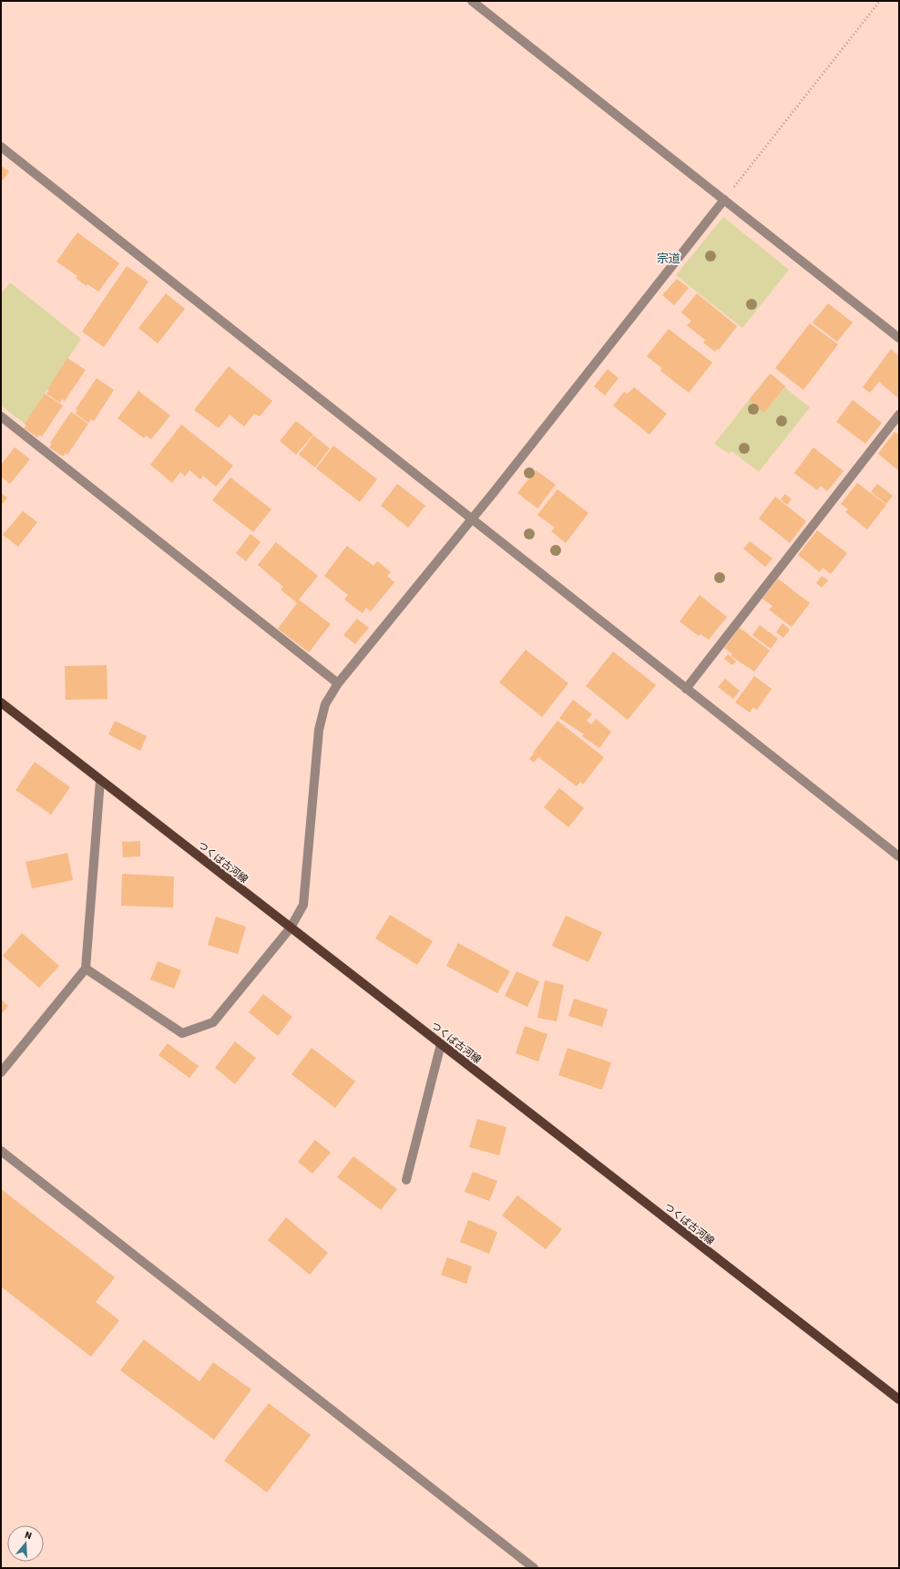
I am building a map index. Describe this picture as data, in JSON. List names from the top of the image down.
{
  "streets": {
    "main road": ["つくば古河線"]
  },
  "districts": ["宗道"],
  "north": "top"
}
